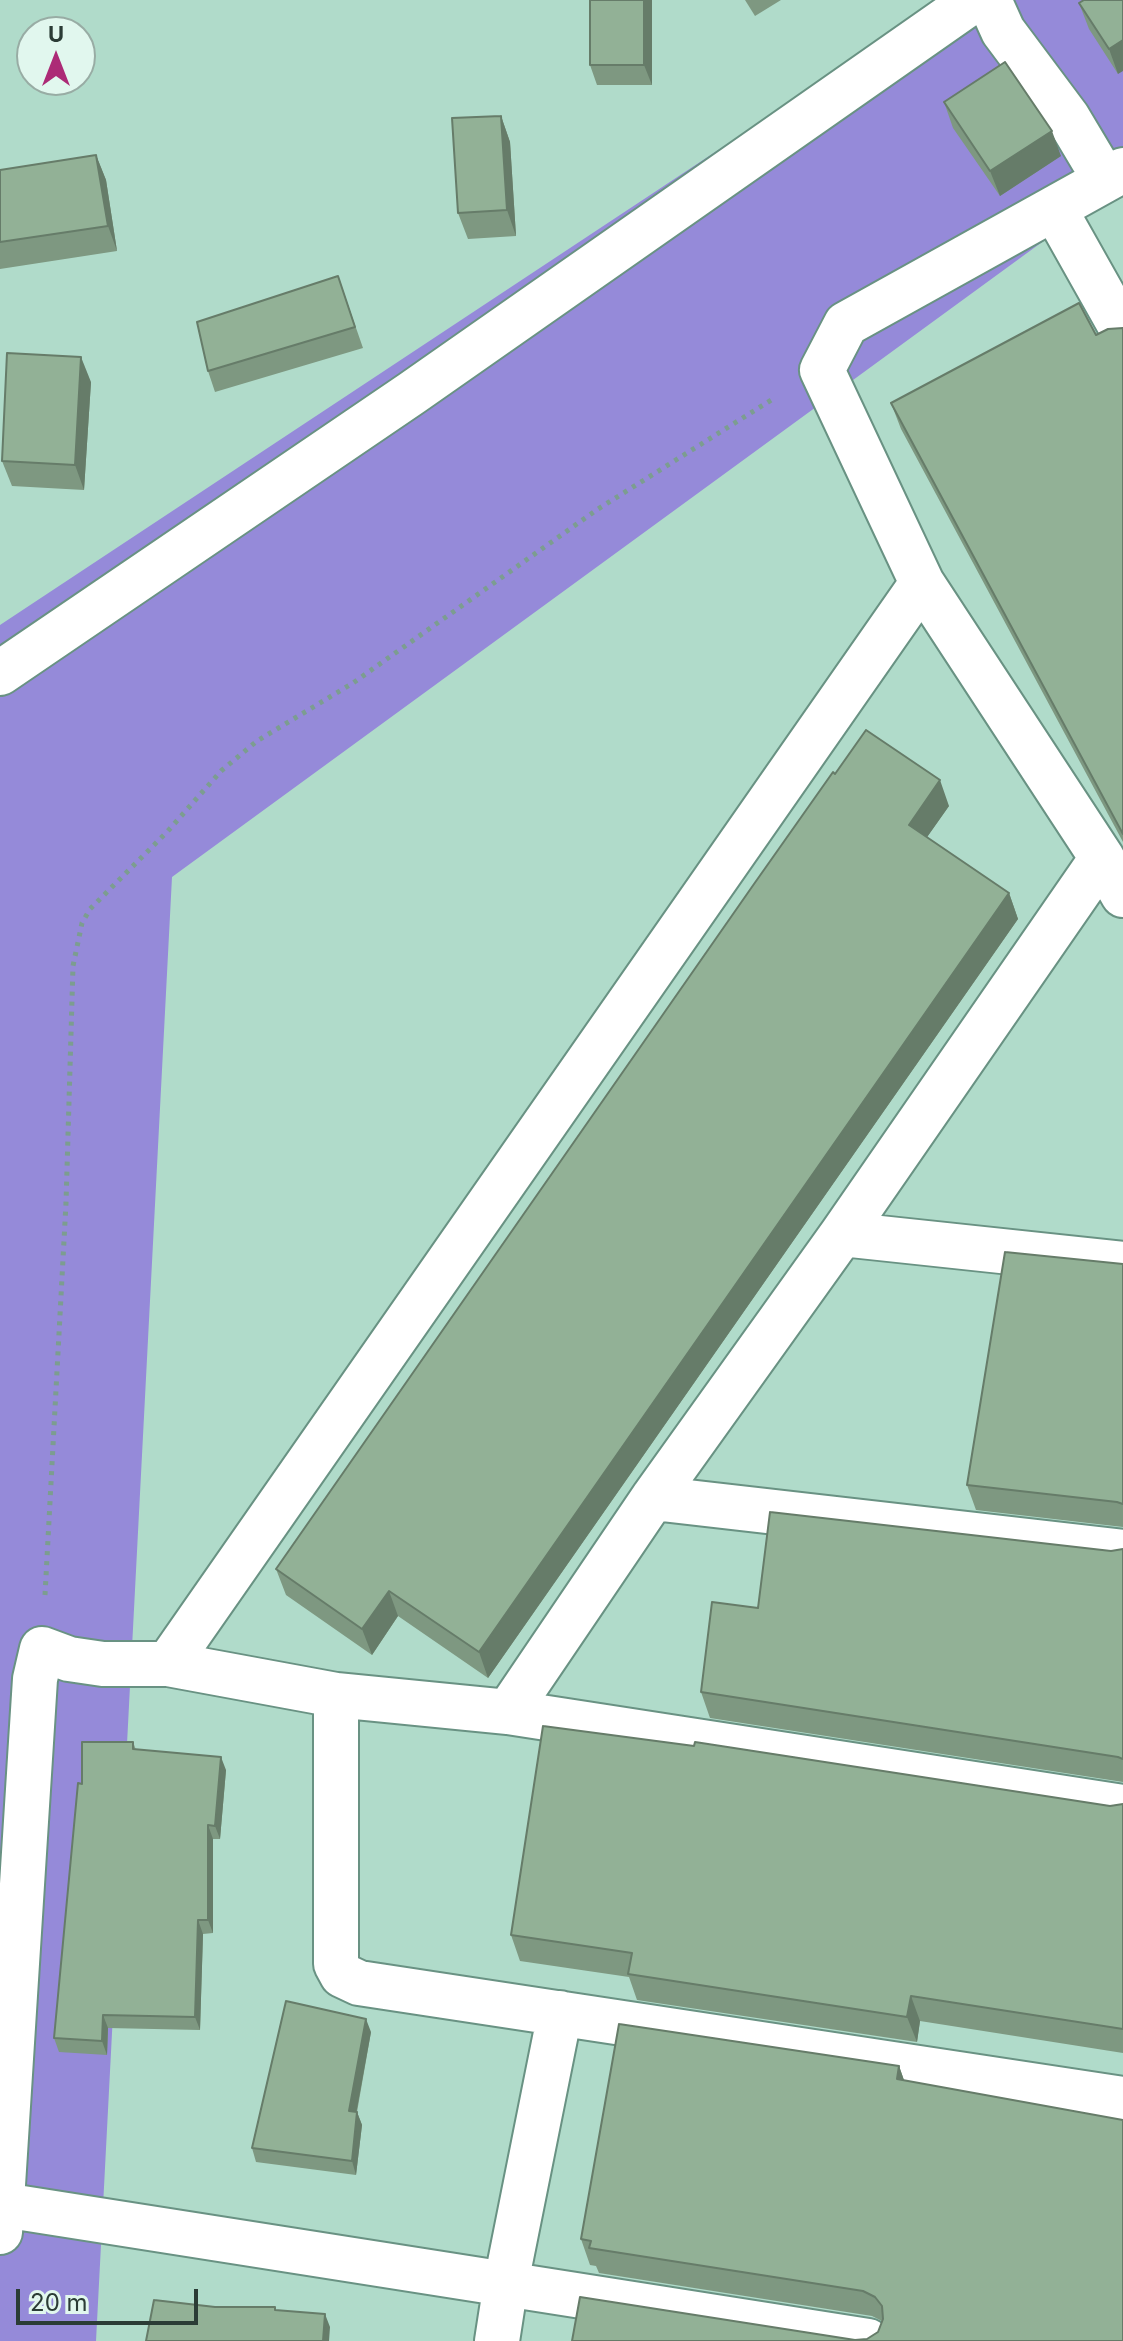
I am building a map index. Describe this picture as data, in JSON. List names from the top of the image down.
{
  "scale_bar": "20 m",
  "north": "top"
}
